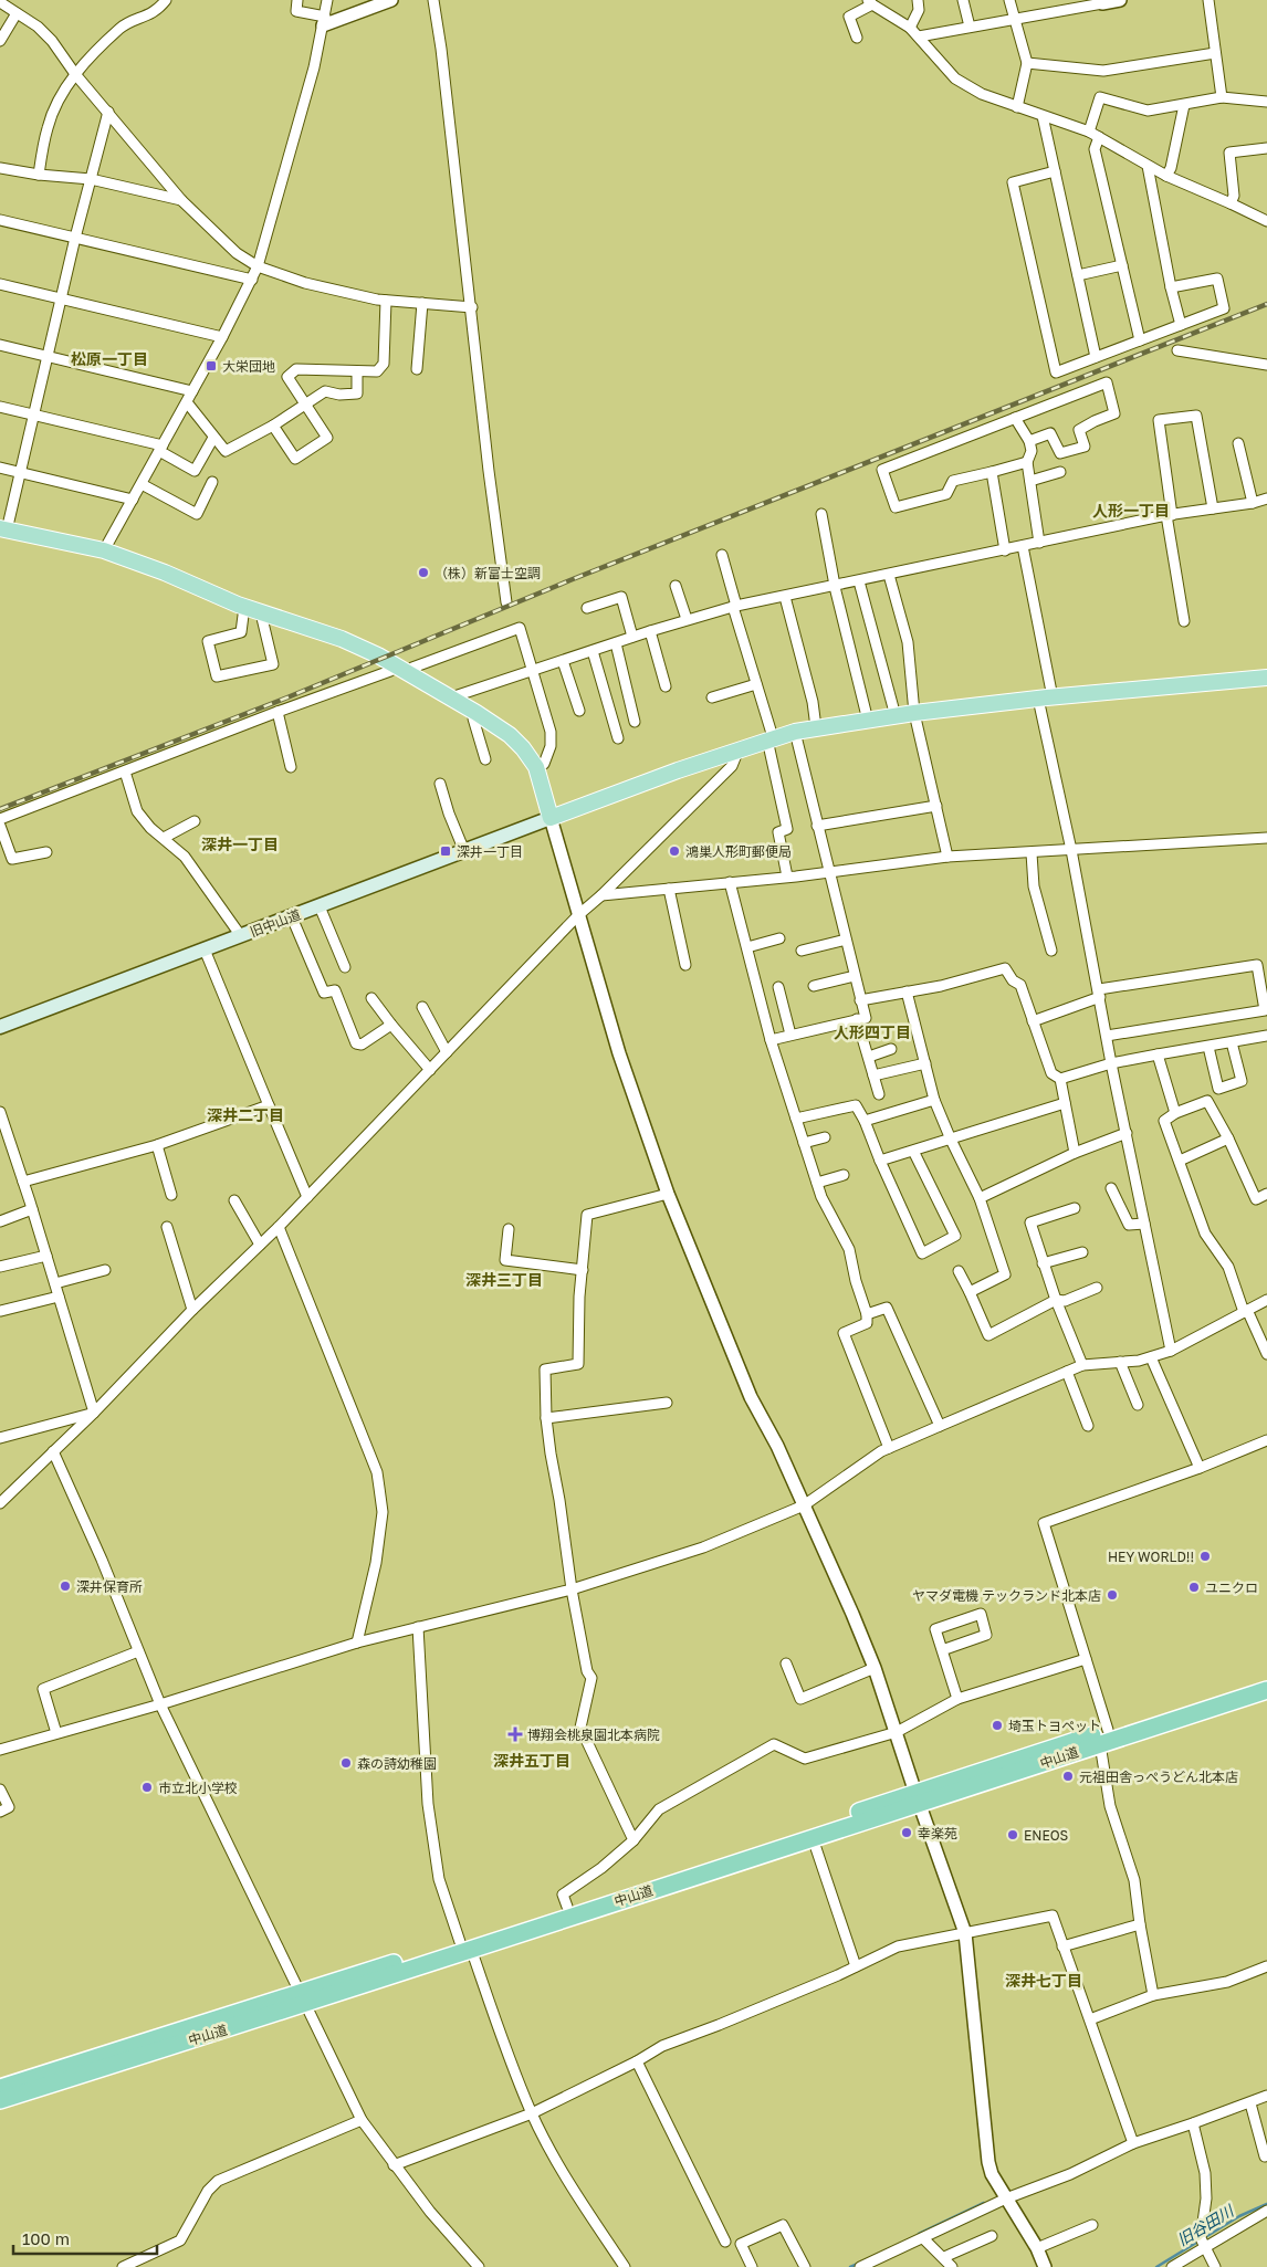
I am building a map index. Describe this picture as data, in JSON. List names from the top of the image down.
{
  "streets": {
    "highway": ["中山道"],
    "main road": ["旧中山道"]
  },
  "districts": [
    "松原一丁目",
    "人形一丁目",
    "深井一丁目",
    "人形四丁目",
    "深井二丁目",
    "深井三丁目",
    "深井五丁目",
    "深井七丁目"
  ],
  "water": ["旧谷田川"],
  "places": {
    "transit": ["大栄団地", "深井一丁目"],
    "other": [
      "（株）新富士空調",
      "鴻巣人形町郵便局",
      "HEY WORLD!!",
      "深井保育所",
      "ユニクロ",
      "ヤマダ電機 テックランド北本店",
      "埼玉トヨペット",
      "森の詩幼稚園",
      "元祖田舎っぺうどん北本店",
      "市立北小学校",
      "幸楽苑",
      "ENEOS"
    ],
    "health": ["博翔会桃泉園北本病院"]
  },
  "scale_bar": "100 m"
}
